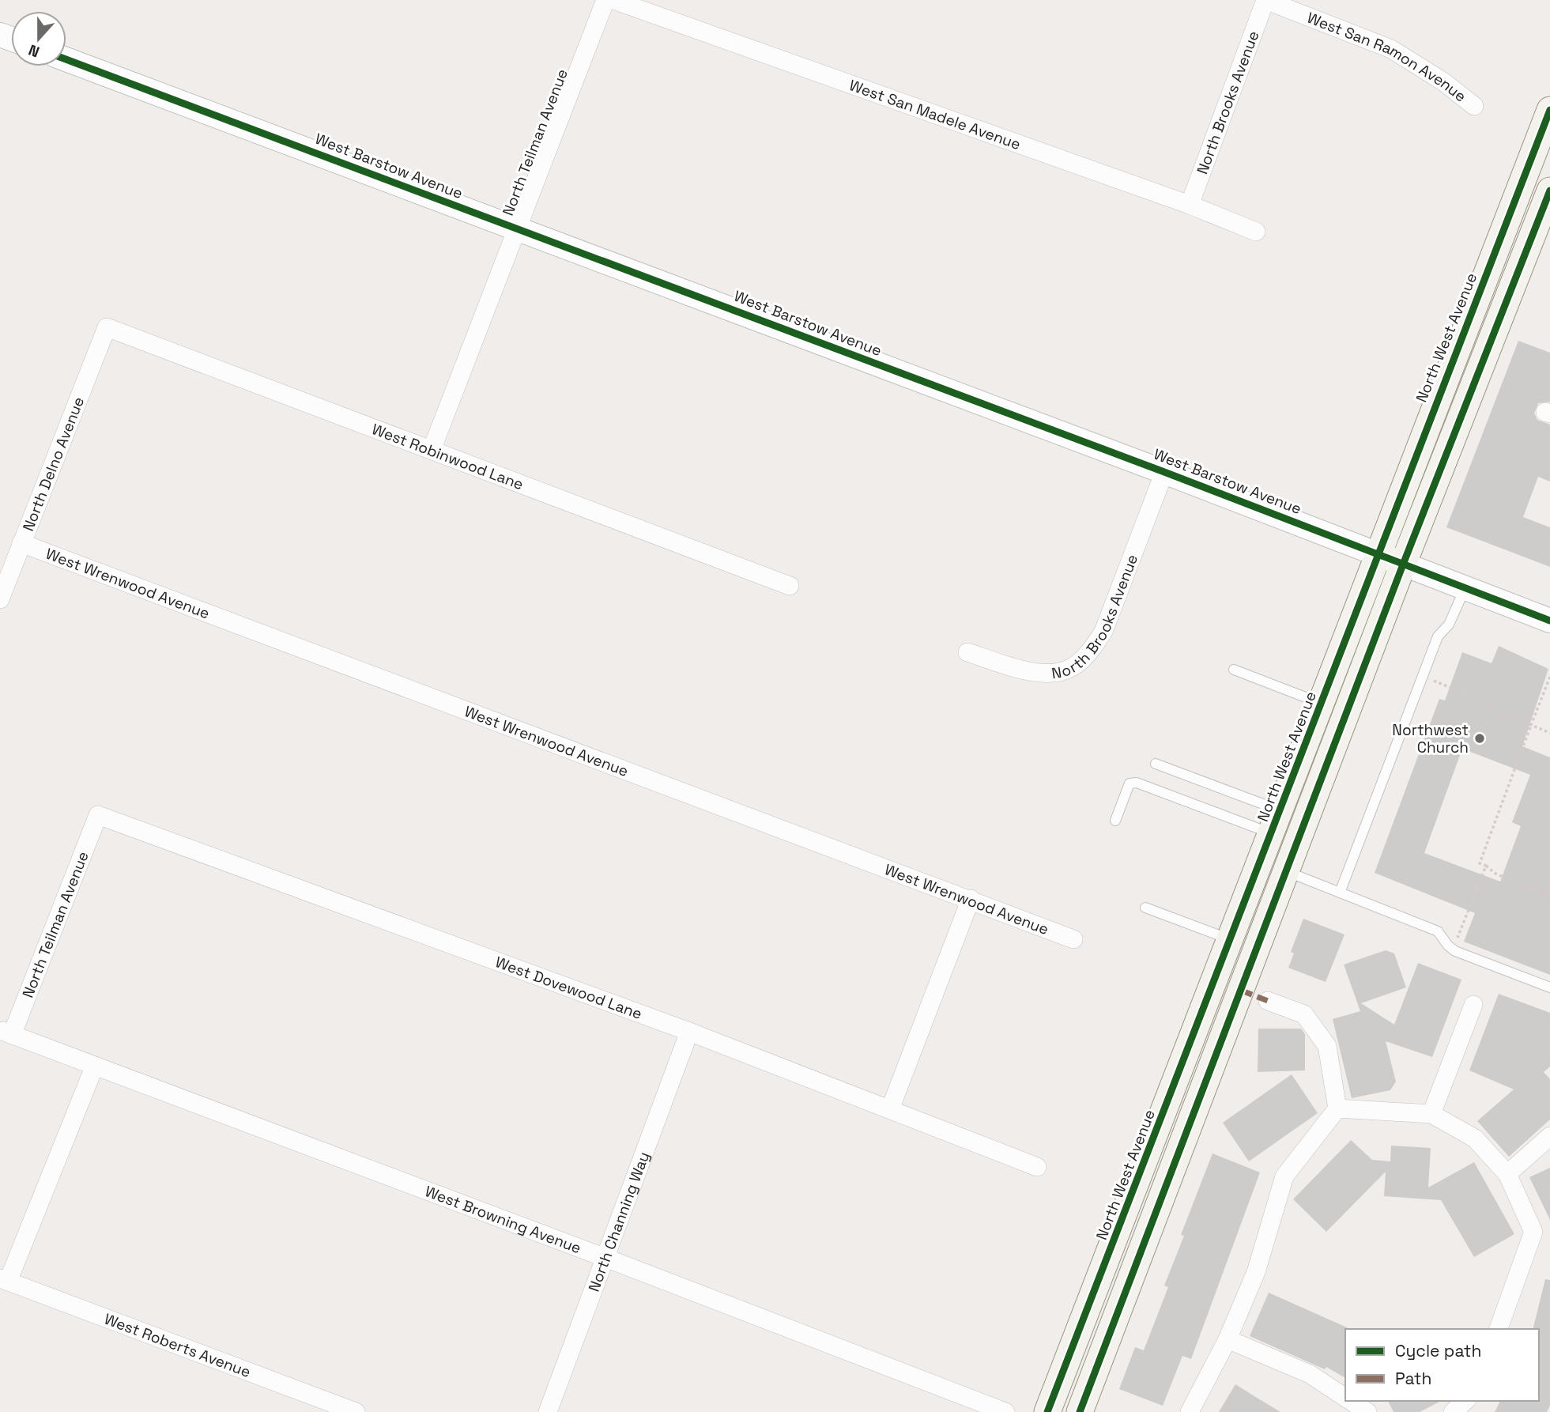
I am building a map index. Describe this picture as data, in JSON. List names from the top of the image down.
{
  "streets": {
    "main road": ["North West Avenue"],
    "street": [
      "West San Ramon Avenue",
      "North Brooks Avenue",
      "West San Madele Avenue",
      "North Teilman Avenue",
      "West Barstow Avenue",
      "West Robinwood Lane",
      "North Delno Avenue",
      "West Wrenwood Avenue",
      "West Dovewood Lane",
      "West Browning Avenue",
      "North Channing Way",
      "West Roberts Avenue"
    ]
  },
  "crossings": [
    ["West San Ramon Avenue", "North Brooks Avenue"],
    ["North Brooks Avenue", "West San Madele Avenue"],
    ["North Brooks Avenue", "West Barstow Avenue"],
    ["North Teilman Avenue", "West Barstow Avenue"],
    ["North Teilman Avenue", "West Robinwood Lane"],
    ["North Teilman Avenue", "West Dovewood Lane"],
    ["North Teilman Avenue", "West Browning Avenue"],
    ["West Barstow Avenue", "North West Avenue"],
    ["West Robinwood Lane", "North Delno Avenue"],
    ["North Delno Avenue", "West Wrenwood Avenue"],
    ["West Dovewood Lane", "North Channing Way"],
    ["West Browning Avenue", "North Channing Way"]
  ],
  "places": ["Northwest Church"],
  "legend": ["Cycle path", "Path"],
  "north": "bottom"
}
